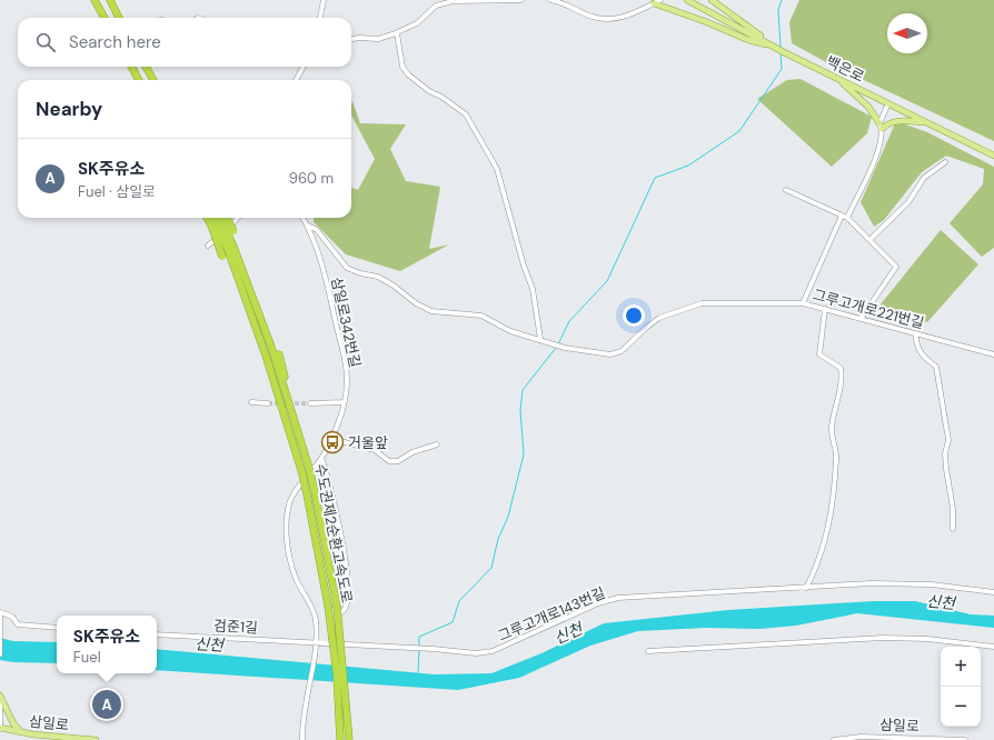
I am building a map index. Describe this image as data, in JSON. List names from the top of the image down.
{
  "streets": {
    "highway": ["수도권제2순환고속도로"],
    "main road": ["백은로", "삼일로"],
    "street": [
      "그루고개로221번길",
      "삼일로342번길",
      "그루고개로143번길",
      "검준1길"
    ]
  },
  "crossings": [
    ["그루고개로221번길", "삼일로342번길"],
    ["삼일로342번길", "검준1길"],
    ["그루고개로143번길", "검준1길"]
  ],
  "water": ["신천"],
  "places": {
    "bus stop": ["거울앞"]
  },
  "north": "left",
  "page": {
    "search": "Search here",
    "heading": "Nearby",
    "list": [
      {
        "mark": "A",
        "name": "SK주유소",
        "note": "Fuel · 삼일로",
        "value": "960 m"
      }
    ],
    "popup": ["SK주유소", "Fuel"],
    "map_buttons": ["+", "−"],
    "pins": "A"
  }
}
